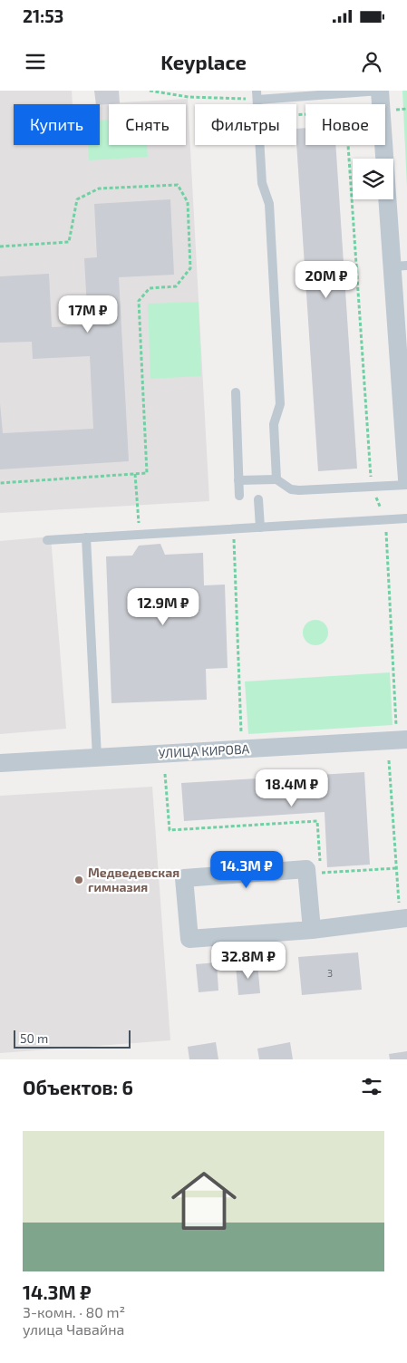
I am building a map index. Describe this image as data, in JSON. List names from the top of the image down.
{
  "streets": {
    "street": ["УЛИЦА КИРОВА"]
  },
  "places": ["Медведевская гимназия"],
  "house_numbers": ["3"],
  "scale_bar": "50 m",
  "page": {
    "status": "21:53",
    "header": "Keyplace",
    "chip": [
      "Купить",
      "Снять",
      "Фильтры",
      "Новое"
    ],
    "price": [
      "20M ₽",
      "17M ₽",
      "12.9M ₽",
      "18.4M ₽",
      "14.3M ₽",
      "32.8M ₽"
    ],
    "scale": "50 m",
    "heading": "Объектов: 6",
    "list": [
      {
        "name": "14.3M ₽",
        "note": "3-комн. · 80 m² · улица Чавайна"
      }
    ]
  }
}
